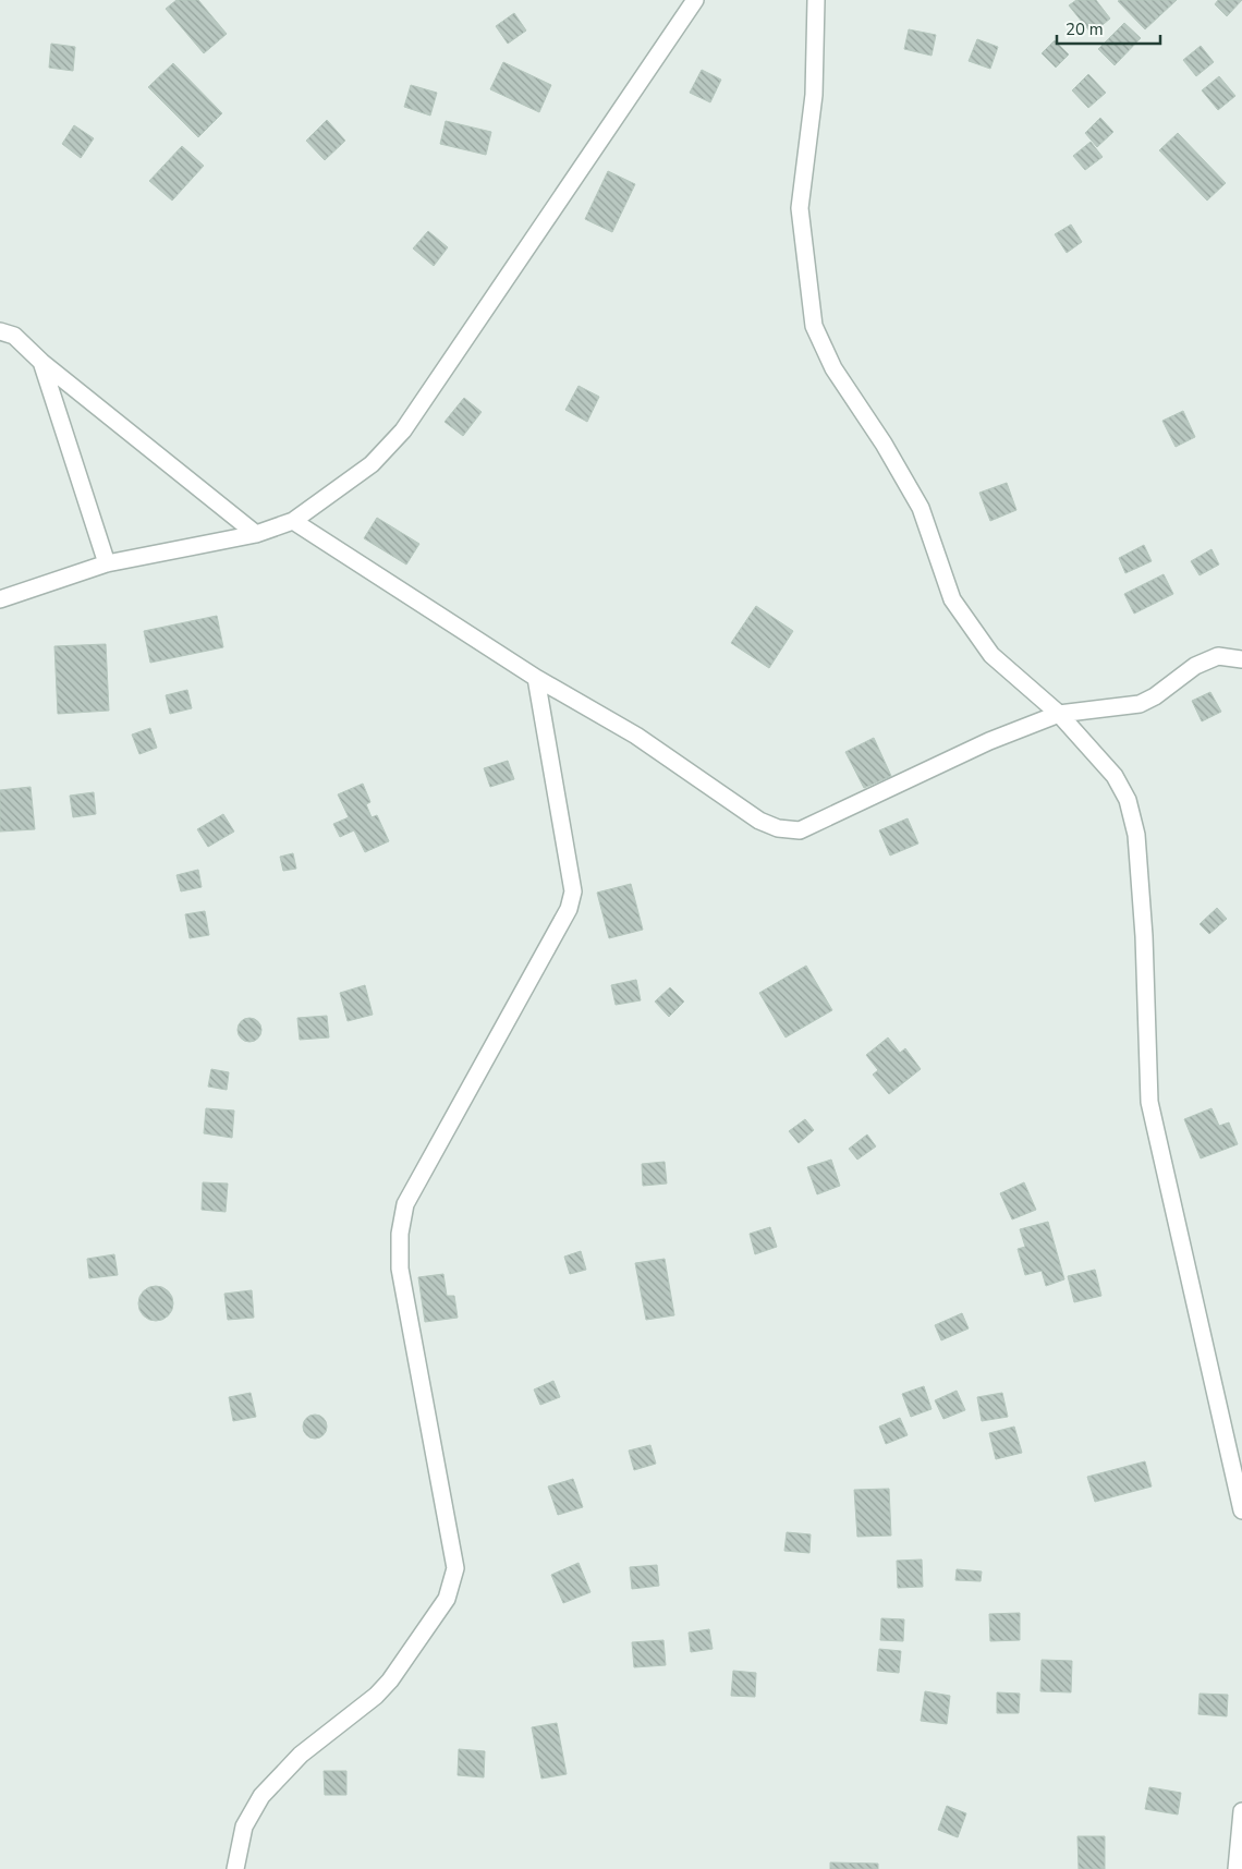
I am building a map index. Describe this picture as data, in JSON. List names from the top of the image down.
{
  "scale_bar": "20 m"
}
